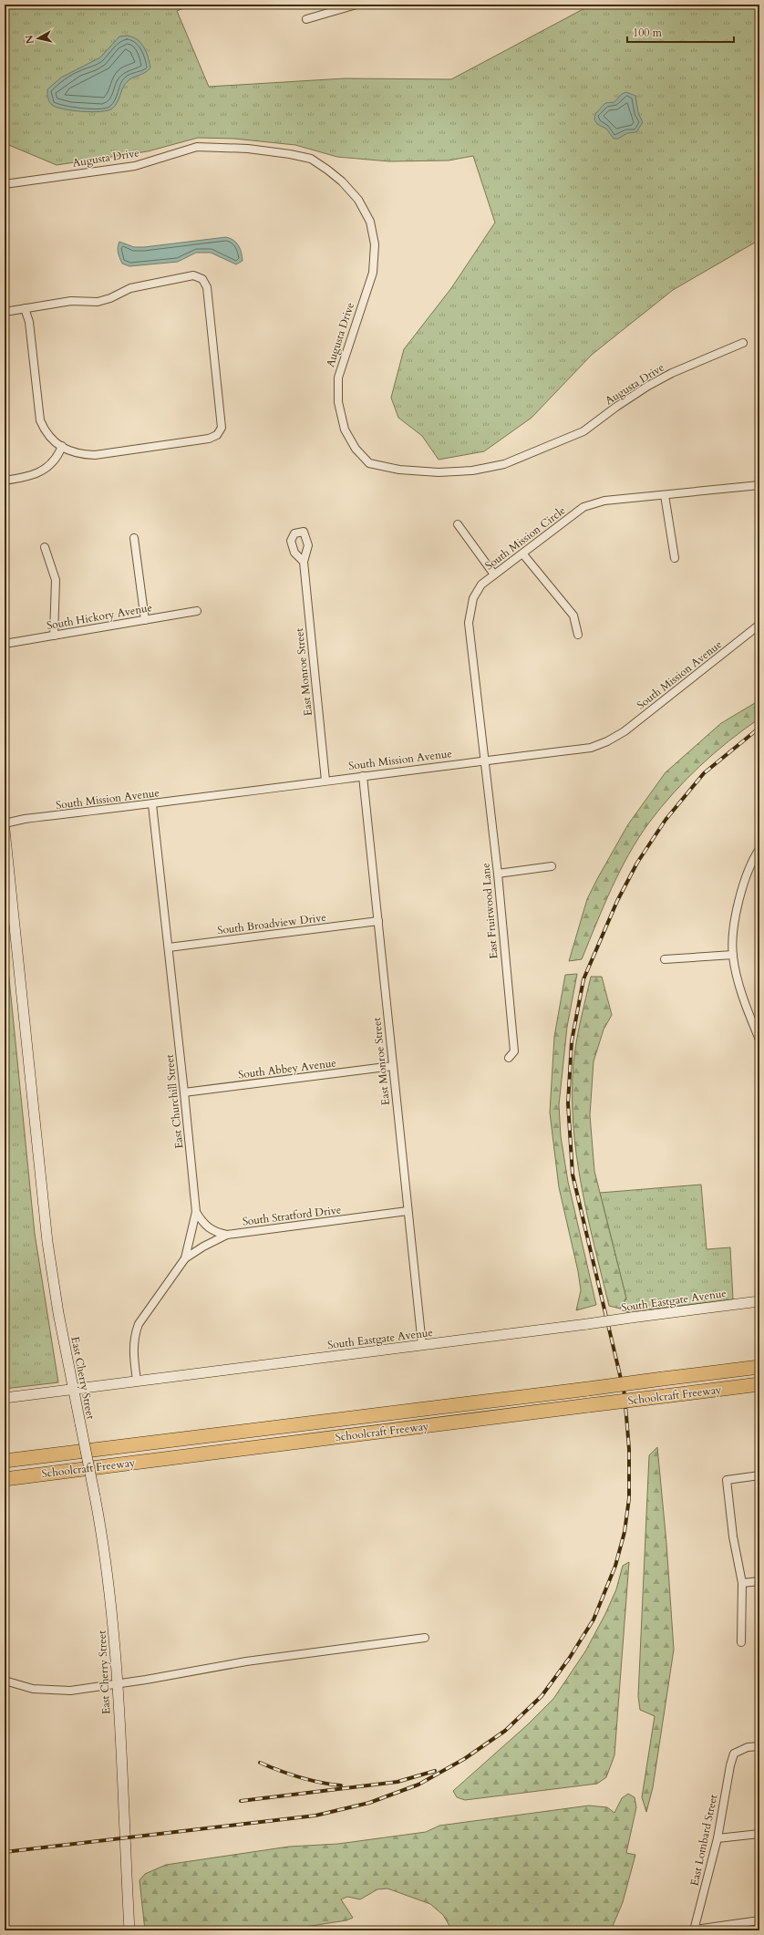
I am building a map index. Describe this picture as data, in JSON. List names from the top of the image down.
{
  "streets": {
    "highway": ["Schoolcraft Freeway"],
    "street": [
      "Augusta Drive",
      "South Mission Circle",
      "South Hickory Avenue",
      "East Monroe Street",
      "South Mission Avenue",
      "East Fruitwood Lane",
      "South Broadview Drive",
      "South Abbey Avenue",
      "East Churchill Street",
      "South Stratford Drive",
      "South Eastgate Avenue",
      "East Cherry Street",
      "East Lombard Street"
    ]
  },
  "crossings": [
    ["South Mission Circle", "South Mission Avenue"],
    ["South Mission Circle", "East Fruitwood Lane"],
    ["East Monroe Street", "South Mission Avenue"],
    ["East Monroe Street", "South Broadview Drive"],
    ["East Monroe Street", "South Abbey Avenue"],
    ["East Monroe Street", "South Stratford Drive"],
    ["East Monroe Street", "South Eastgate Avenue"],
    ["South Mission Avenue", "East Fruitwood Lane"],
    ["South Mission Avenue", "East Churchill Street"],
    ["South Broadview Drive", "East Churchill Street"],
    ["South Abbey Avenue", "East Churchill Street"],
    ["East Churchill Street", "South Stratford Drive"],
    ["East Churchill Street", "South Eastgate Avenue"],
    ["South Eastgate Avenue", "East Cherry Street"]
  ],
  "scale_bar": "100 m",
  "north": "left"
}
